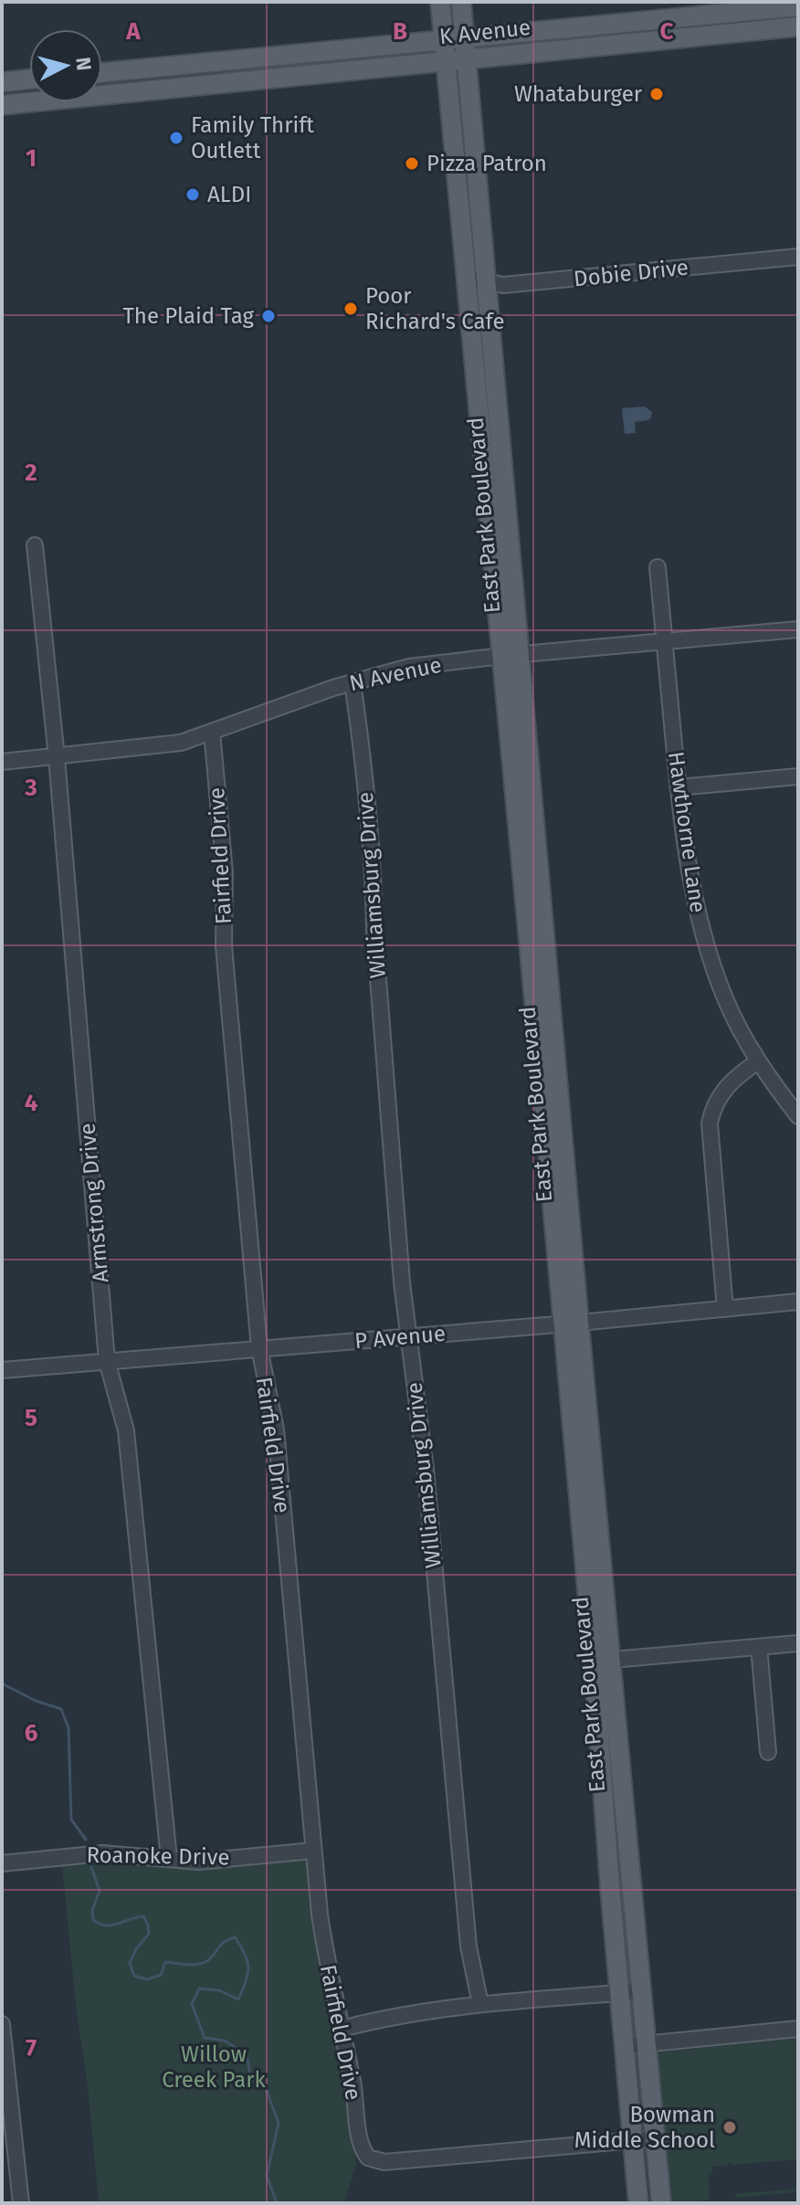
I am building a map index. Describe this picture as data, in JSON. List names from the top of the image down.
{
  "streets": {
    "main road": ["K Avenue", "East Park Boulevard"],
    "street": [
      "Dobie Drive",
      "N Avenue",
      "Hawthorne Lane",
      "Fairfield Drive",
      "Williamsburg Drive",
      "Armstrong Drive",
      "P Avenue",
      "Roanoke Drive"
    ]
  },
  "crossings": [
    ["K Avenue", "East Park Boulevard"],
    ["Dobie Drive", "East Park Boulevard"],
    ["East Park Boulevard", "N Avenue"],
    ["East Park Boulevard", "Fairfield Drive"],
    ["East Park Boulevard", "P Avenue"],
    ["N Avenue", "Hawthorne Lane"],
    ["N Avenue", "Fairfield Drive"],
    ["N Avenue", "Williamsburg Drive"],
    ["N Avenue", "Armstrong Drive"],
    ["Fairfield Drive", "P Avenue"],
    ["Fairfield Drive", "Roanoke Drive"],
    ["Williamsburg Drive", "P Avenue"],
    ["Armstrong Drive", "P Avenue"],
    ["Armstrong Drive", "Roanoke Drive"]
  ],
  "parks": ["Willow Creek Park"],
  "places": [
    "Whataburger",
    "Family Thrift Outlett",
    "Pizza Patron",
    "ALDI",
    "Poor Richard's Cafe",
    "The Plaid Tag",
    "Bowman Middle School"
  ],
  "north": "right",
  "grid": {
    "columns": ["A", "B", "C"],
    "rows": [
      "1",
      "2",
      "3",
      "4",
      "5",
      "6",
      "7"
    ]
  }
}
